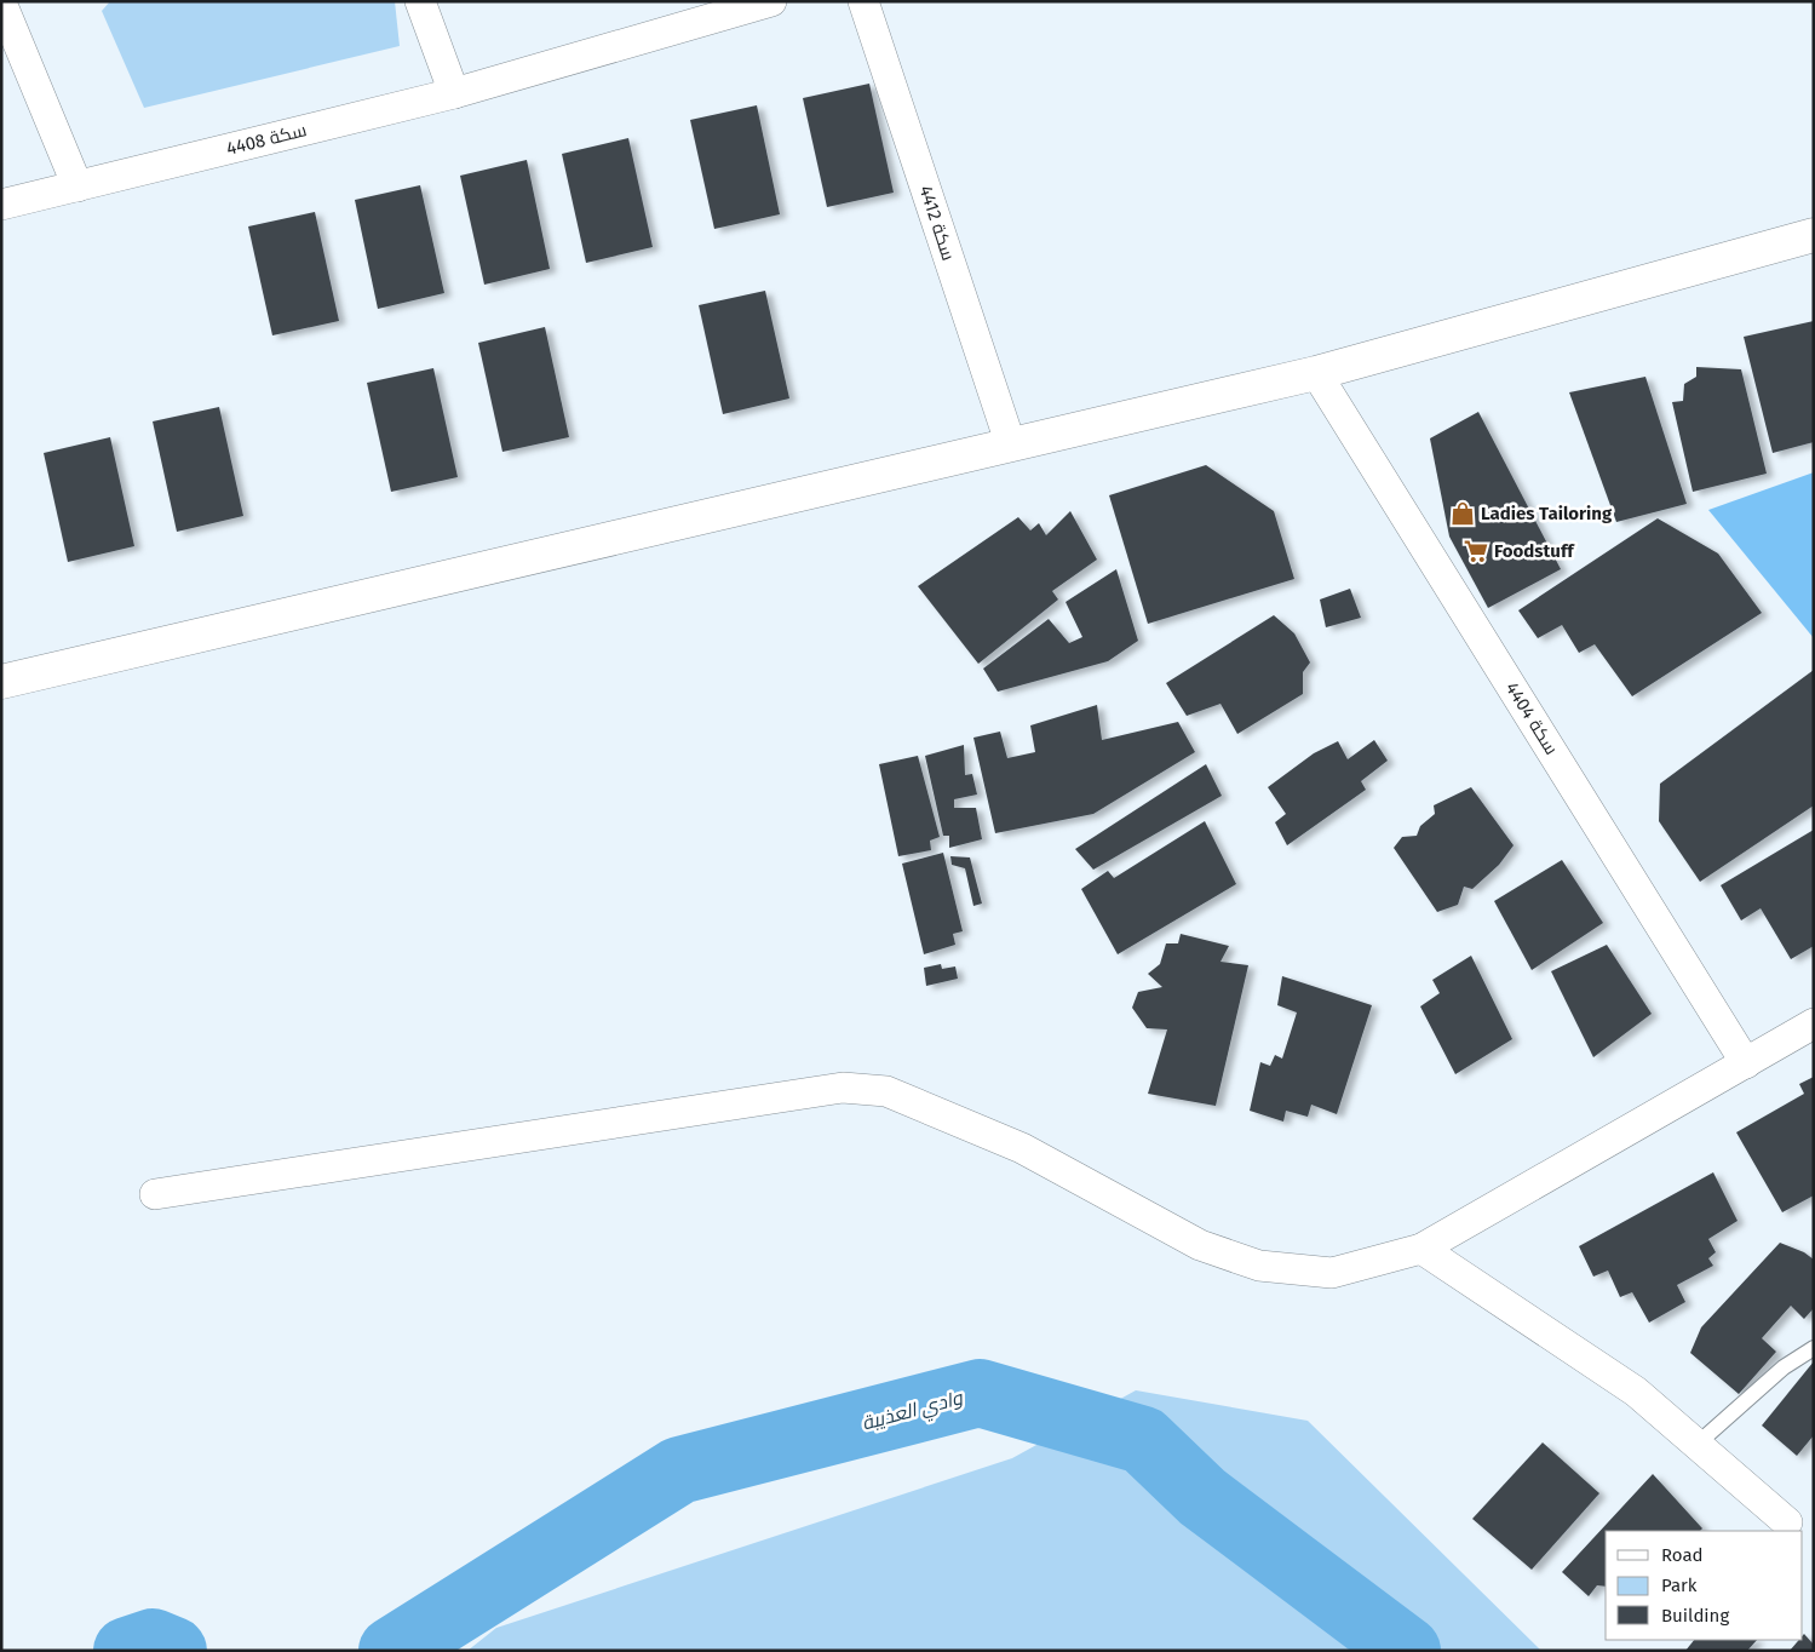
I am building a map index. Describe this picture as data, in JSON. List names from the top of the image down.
{
  "streets": {
    "street": ["سكة 4408", "سكة 4412", "سكة 4404"]
  },
  "water": ["وادي العذيبة"],
  "places": {
    "shop": ["Ladies Tailoring"],
    "supermarket": ["Foodstuff"]
  },
  "legend": ["Road", "Park", "Building"]
}
